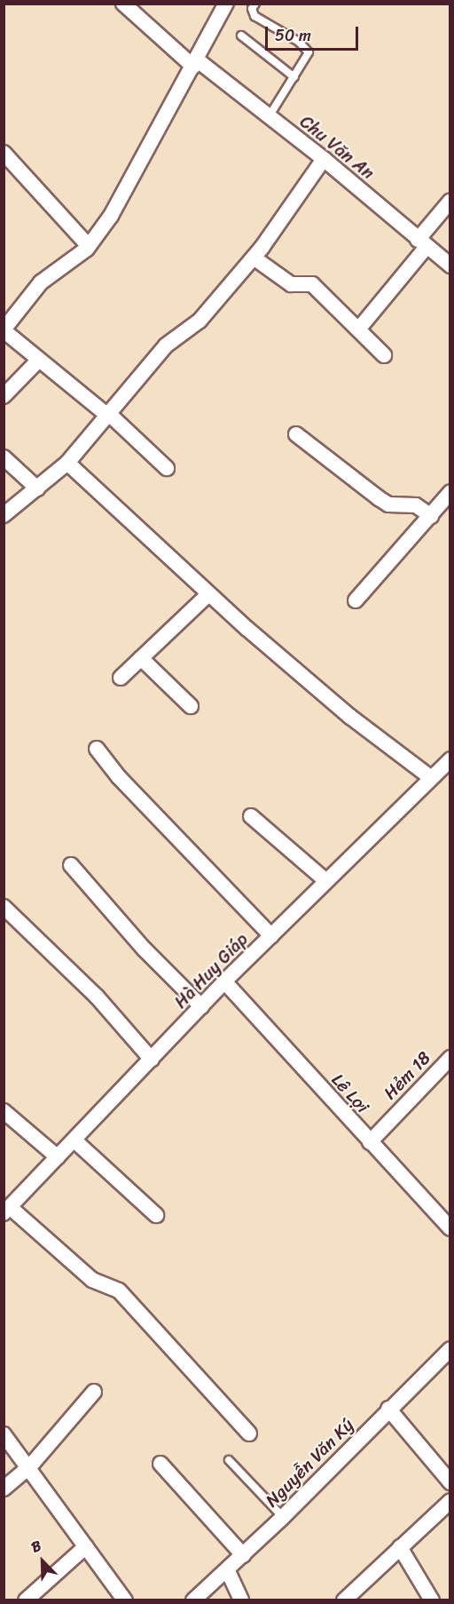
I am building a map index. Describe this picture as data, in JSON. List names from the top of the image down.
{
  "streets": {
    "street": [
      "Chu Văn An",
      "Hà Huy Giáp",
      "Hẻm 18",
      "Lê Lợi",
      "Nguyễn Văn Ký"
    ]
  },
  "crossings": [
    ["Hà Huy Giáp", "Lê Lợi"],
    ["Hẻm 18", "Lê Lợi"]
  ],
  "scale_bar": "50 m",
  "north": "top left"
}
